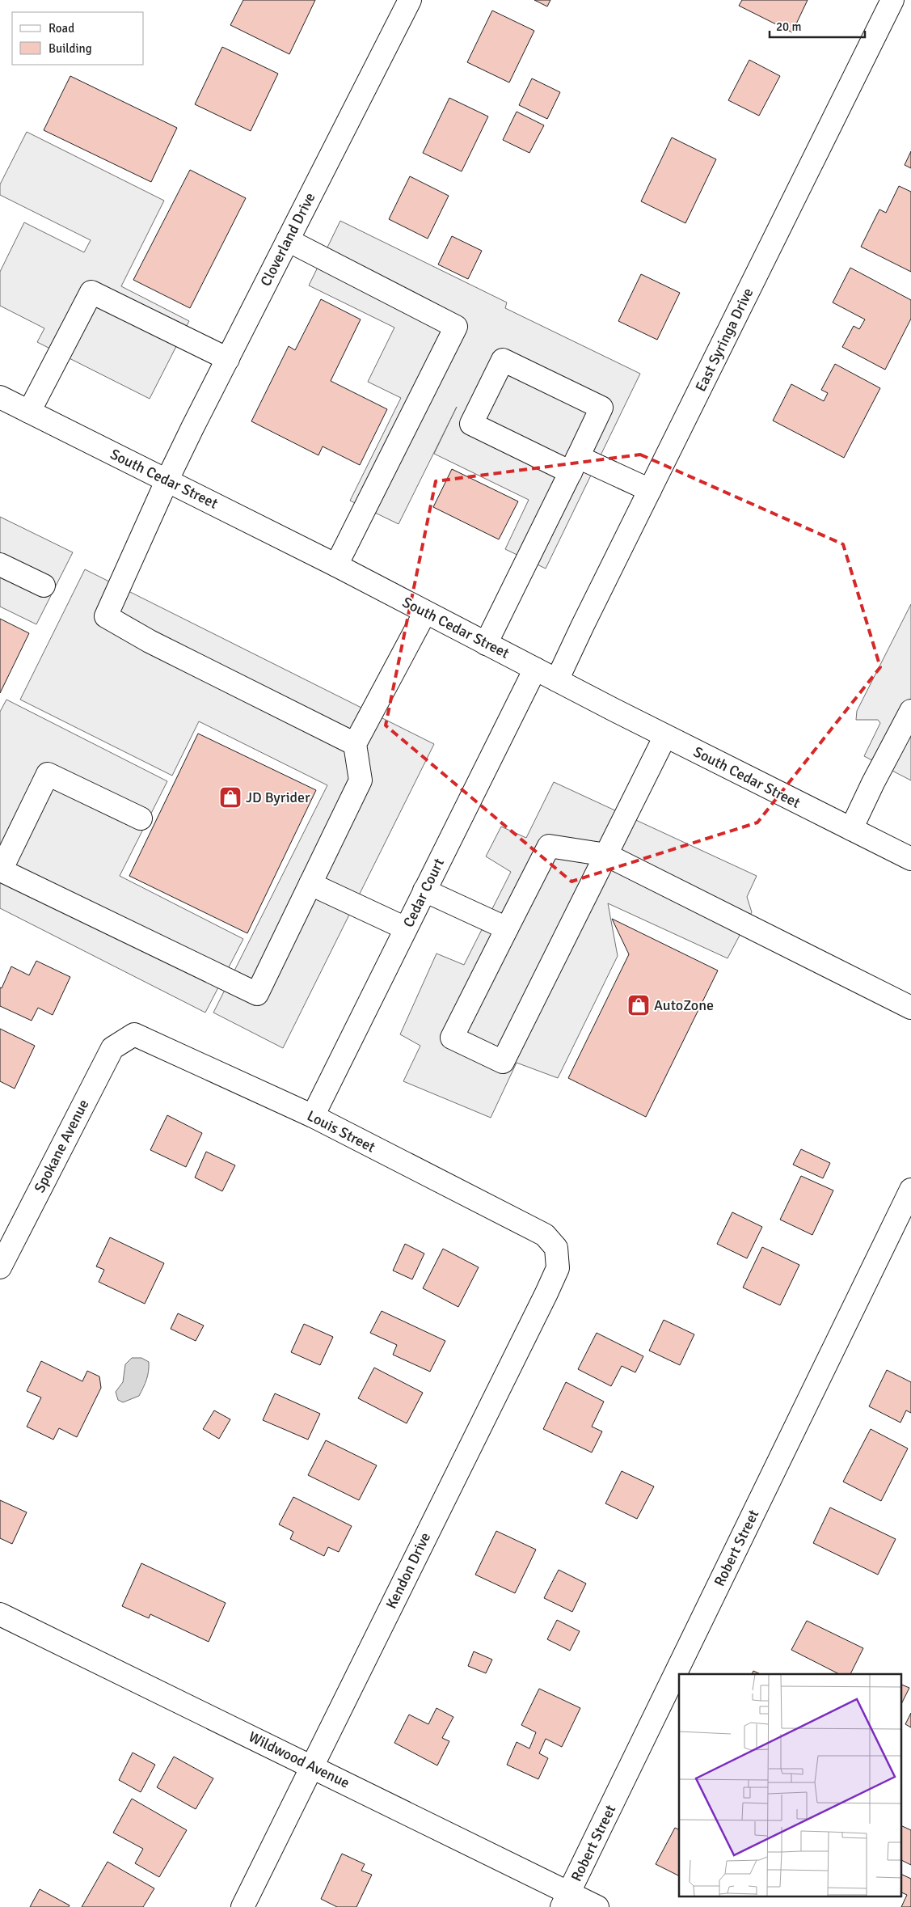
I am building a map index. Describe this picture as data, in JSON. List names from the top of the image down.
{
  "streets": {
    "street": [
      "Cloverland Drive",
      "East Syringa Drive",
      "South Cedar Street",
      "Cedar Court",
      "Louis Street",
      "Spokane Avenue",
      "Robert Street",
      "Kendon Drive",
      "Wildwood Avenue"
    ]
  },
  "crossings": [
    ["Cloverland Drive", "South Cedar Street"],
    ["East Syringa Drive", "South Cedar Street"],
    ["South Cedar Street", "Cedar Court"],
    ["Cedar Court", "Louis Street"],
    ["Louis Street", "Spokane Avenue"],
    ["Louis Street", "Kendon Drive"],
    ["Robert Street", "Wildwood Avenue"],
    ["Kendon Drive", "Wildwood Avenue"]
  ],
  "places": {
    "shop": ["JD Byrider", "AutoZone"]
  },
  "legend": ["Road", "Building"],
  "scale_bar": "20 m"
}
